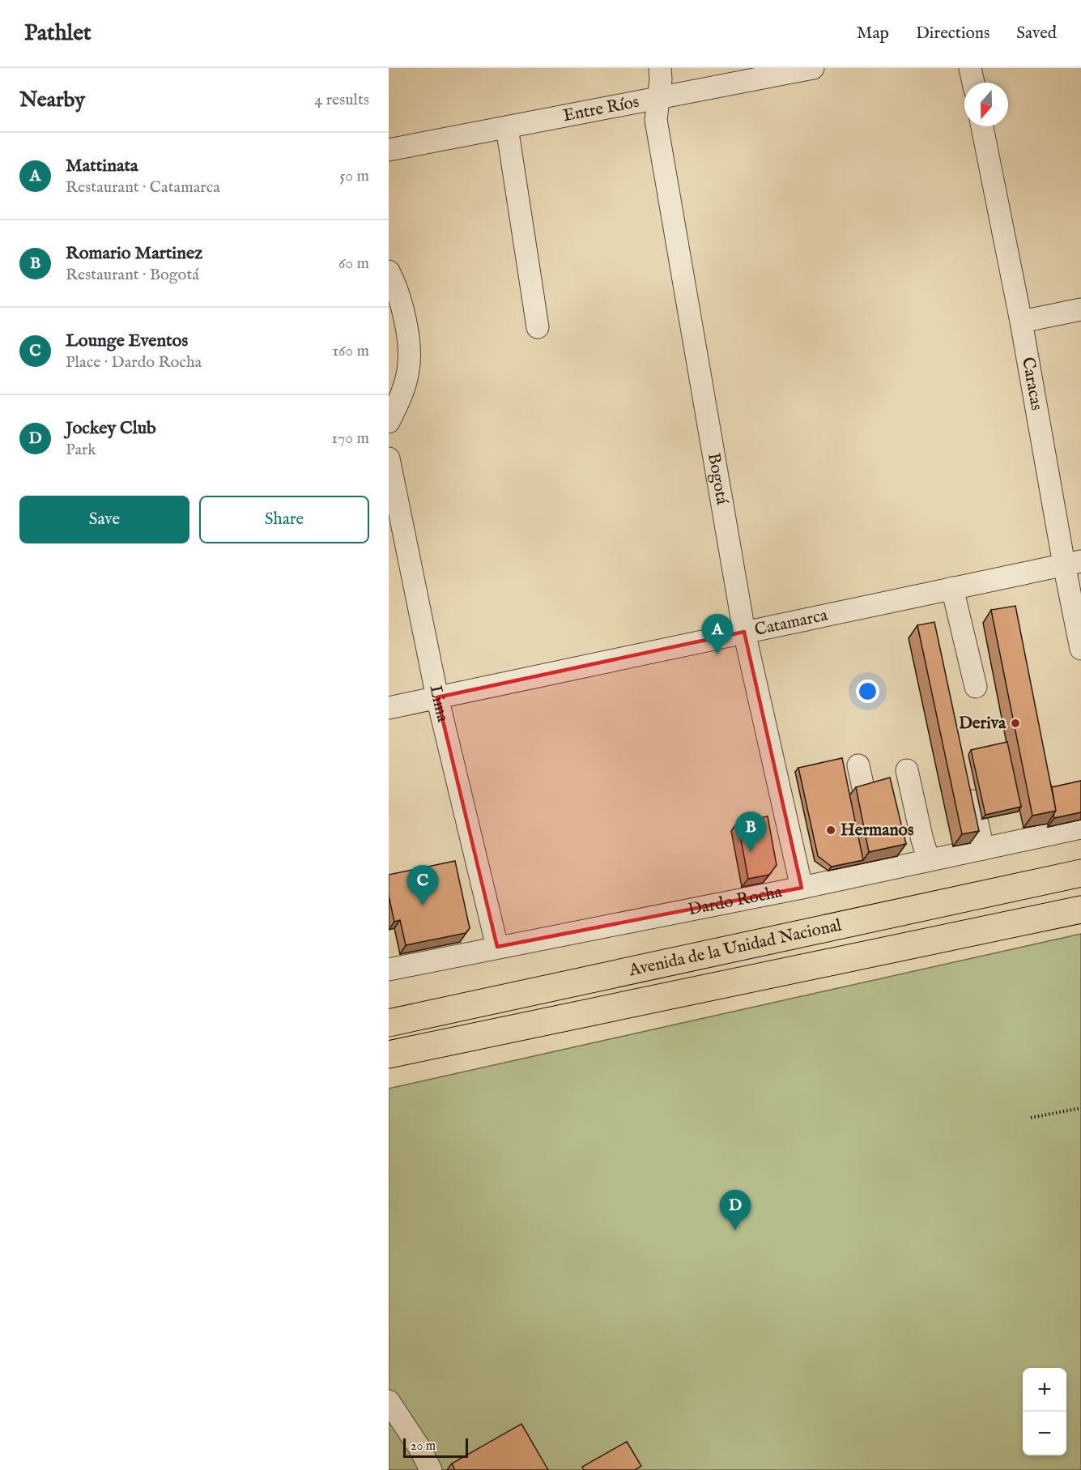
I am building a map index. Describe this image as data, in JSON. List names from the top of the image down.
{
  "streets": {
    "main road": ["Avenida de la Unidad Nacional"],
    "street": [
      "Entre Ríos",
      "Caracas",
      "Bogotá",
      "Catamarca",
      "Lima",
      "Dardo Rocha"
    ]
  },
  "crossings": [
    ["Entre Ríos", "Bogotá"],
    ["Caracas", "Catamarca"],
    ["Bogotá", "Catamarca"],
    ["Bogotá", "Dardo Rocha"],
    ["Catamarca", "Lima"],
    ["Lima", "Dardo Rocha"]
  ],
  "places": ["Deriva", "Hermanos"],
  "scale_bar": "20 m",
  "north": "bottom",
  "page": {
    "header": "Pathlet",
    "nav": ["Map", "Directions", "Saved"],
    "heading": ["Nearby", "4 results"],
    "list": [
      {
        "mark": "A",
        "name": "Mattinata",
        "note": "Restaurant · Catamarca",
        "value": "50 m"
      },
      {
        "mark": "B",
        "name": "Romario Martinez",
        "note": "Restaurant · Bogotá",
        "value": "60 m"
      },
      {
        "mark": "C",
        "name": "Lounge Eventos",
        "note": "Place · Dardo Rocha",
        "value": "160 m"
      },
      {
        "mark": "D",
        "name": "Jockey Club",
        "note": "Park",
        "value": "170 m"
      }
    ],
    "buttons": ["Save", "Share"],
    "pins": [
      "A",
      "B",
      "C",
      "D"
    ],
    "map_buttons": ["+", "−"],
    "scale": "20 m"
  }
}
